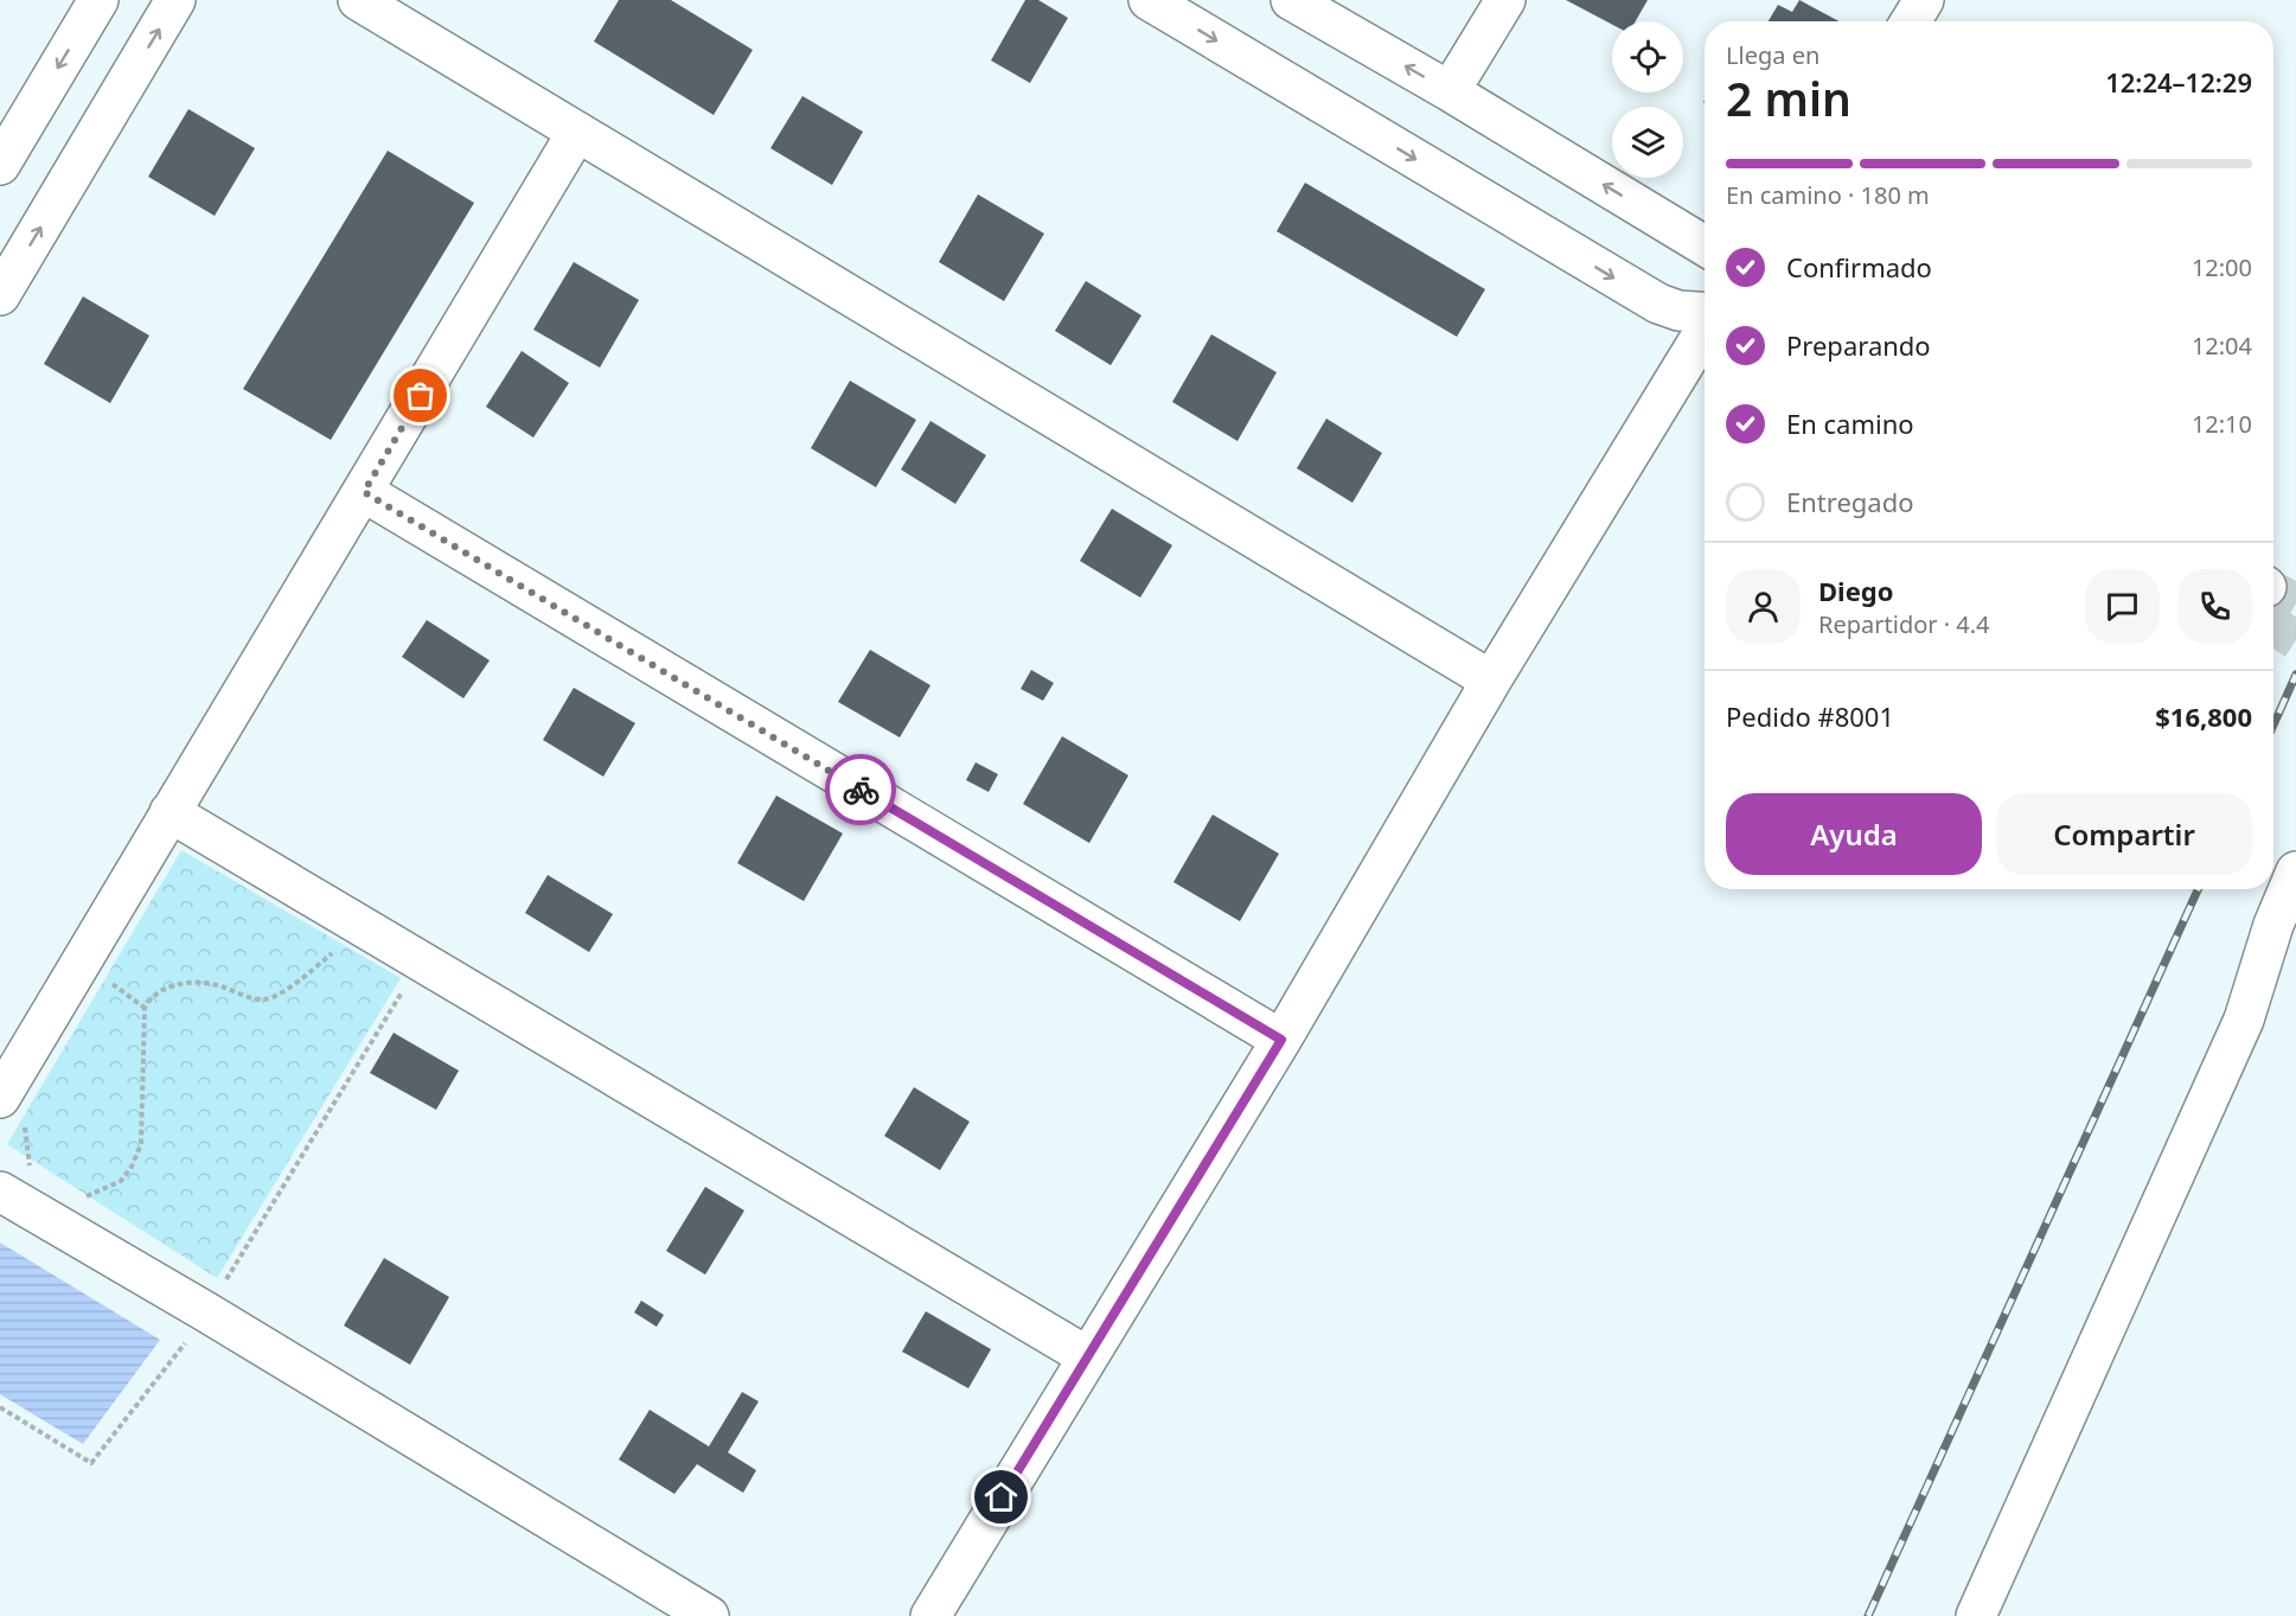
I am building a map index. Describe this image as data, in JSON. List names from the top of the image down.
{
  "page": {
    "heading": ["2 min", "Llega en", "12:24–12:29"],
    "panel": [
      "Diego",
      "Repartidor · 4.4",
      "Pedido #8001",
      "$16,800"
    ],
    "bar": "En camino · 180 m",
    "list": [
      ["Confirmado", "12:00"],
      ["Preparando", "12:04"],
      ["En camino", "12:10"],
      "Entregado"
    ],
    "buttons": ["Ayuda", "Compartir"]
  }
}
